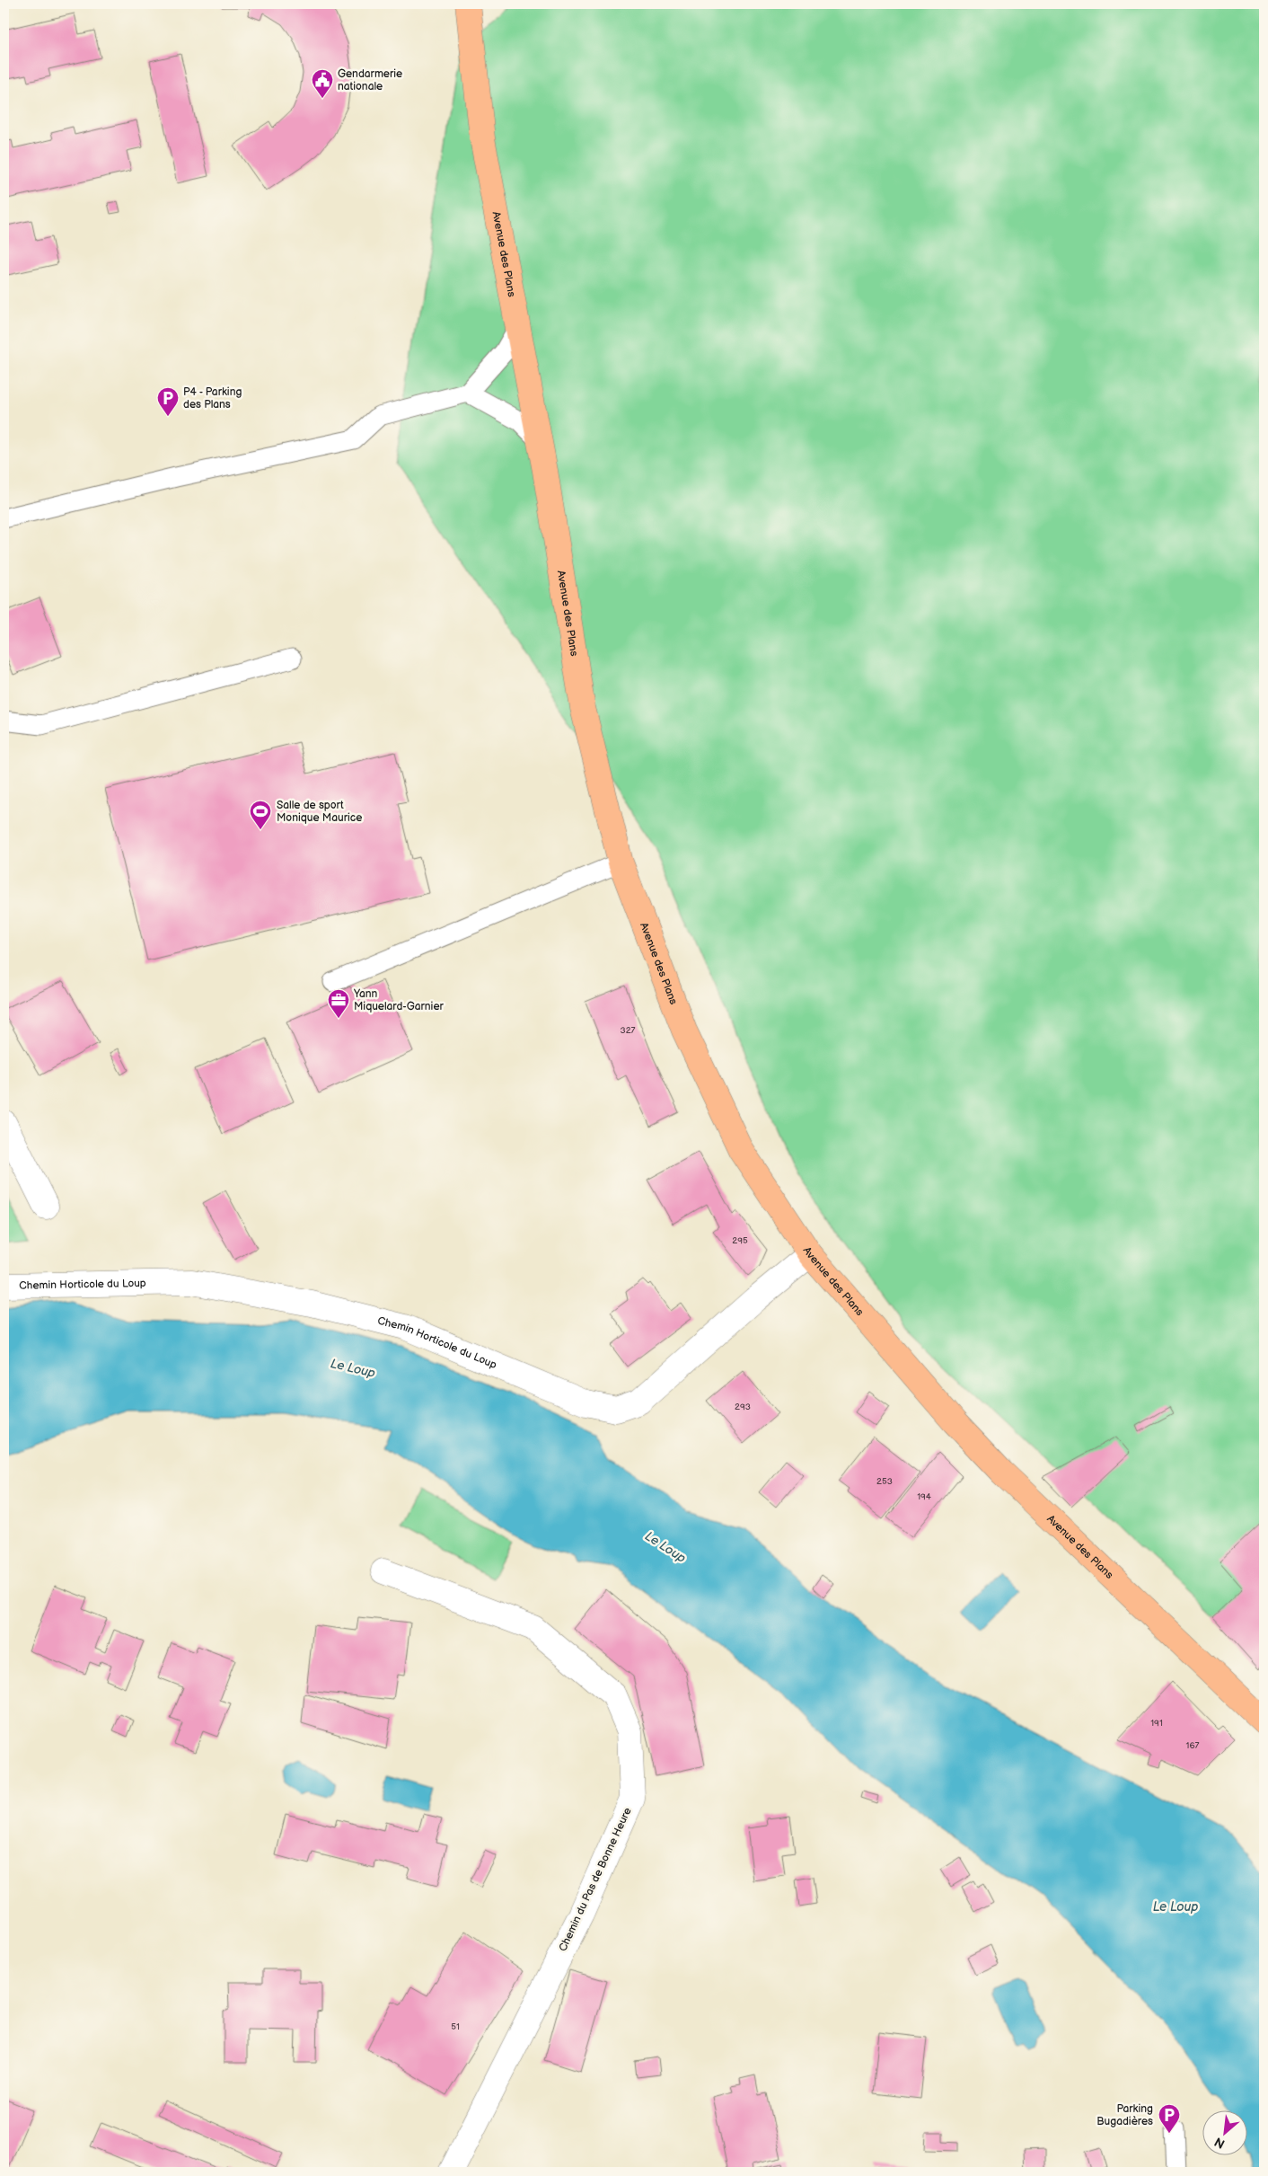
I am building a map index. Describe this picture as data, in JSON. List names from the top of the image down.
{
  "streets": {
    "main road": ["Avenue des Plans"],
    "street": ["Chemin Horticole du Loup", "Chemin du Pas de Bonne Heure"]
  },
  "crossings": [
    ["Avenue des Plans", "Chemin Horticole du Loup"]
  ],
  "water": ["Le Loup"],
  "places": {
    "public building": ["Gendarmerie nationale"],
    "parking": ["P4 - Parking des Plans", "Parking Bugadières"],
    "sports": ["Salle de sport Monique Maurice"],
    "office": ["Yann Miquelard-Garnier"]
  },
  "house_numbers": [
    "327",
    "295",
    "293",
    "253",
    "194",
    "191",
    "167",
    "51"
  ],
  "north": "bottom left"
}
